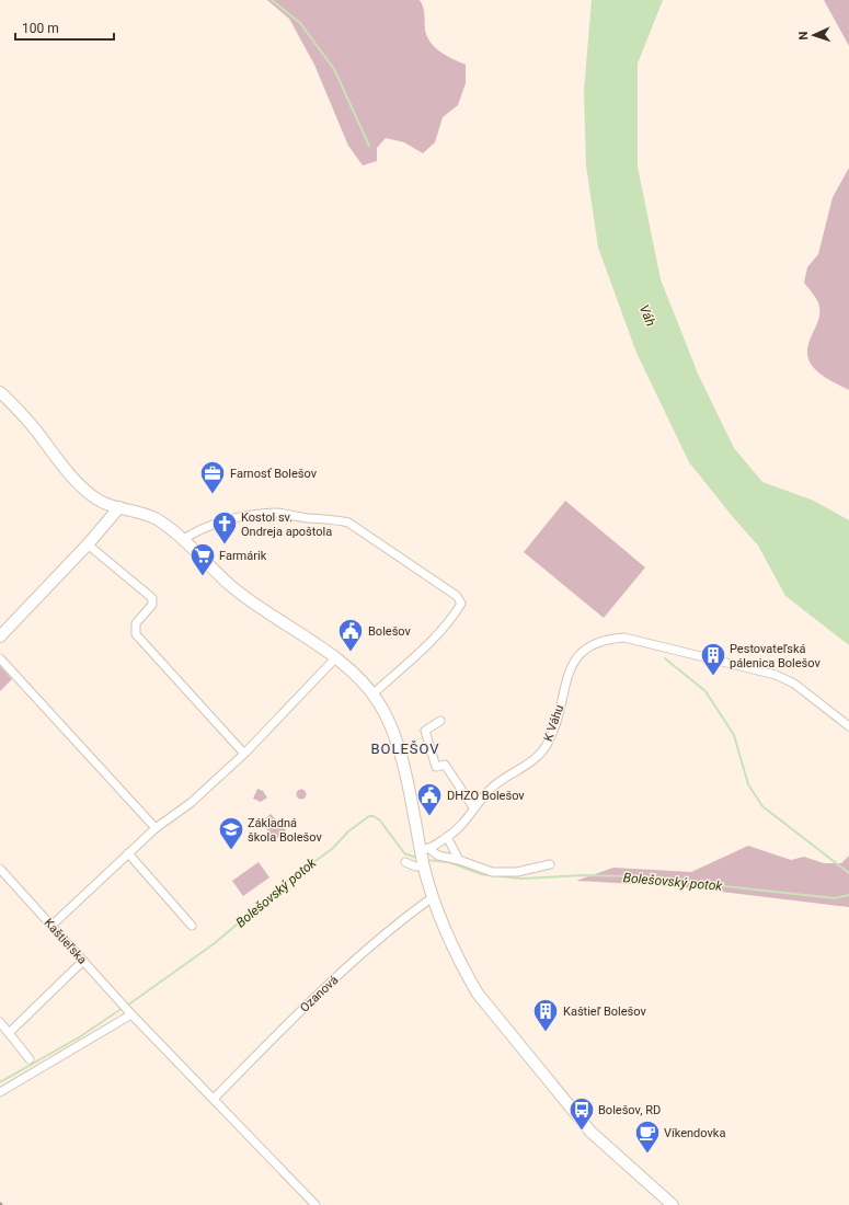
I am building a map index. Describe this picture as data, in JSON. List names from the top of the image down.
{
  "streets": {
    "street": ["K Váhu", "Kaštieľska", "Ozanová"]
  },
  "districts": ["BOLEŠOV"],
  "water": ["Váh", "Bolešovský potok"],
  "places": {
    "office": ["Farnosť Bolešov"],
    "church": ["Kostol sv. Ondreja apoštola"],
    "supermarket": ["Farmárik"],
    "public building": ["Bolešov", "DHZO Bolešov"],
    "building": ["Pestovateľská pálenica Bolešov", "Kaštieľ Bolešov"],
    "school or university": ["Základná škola Bolešov"],
    "bus stop": ["Bolešov, RD"],
    "cafe": ["Víkendovka"]
  },
  "scale_bar": "100 m",
  "north": "left"
}
